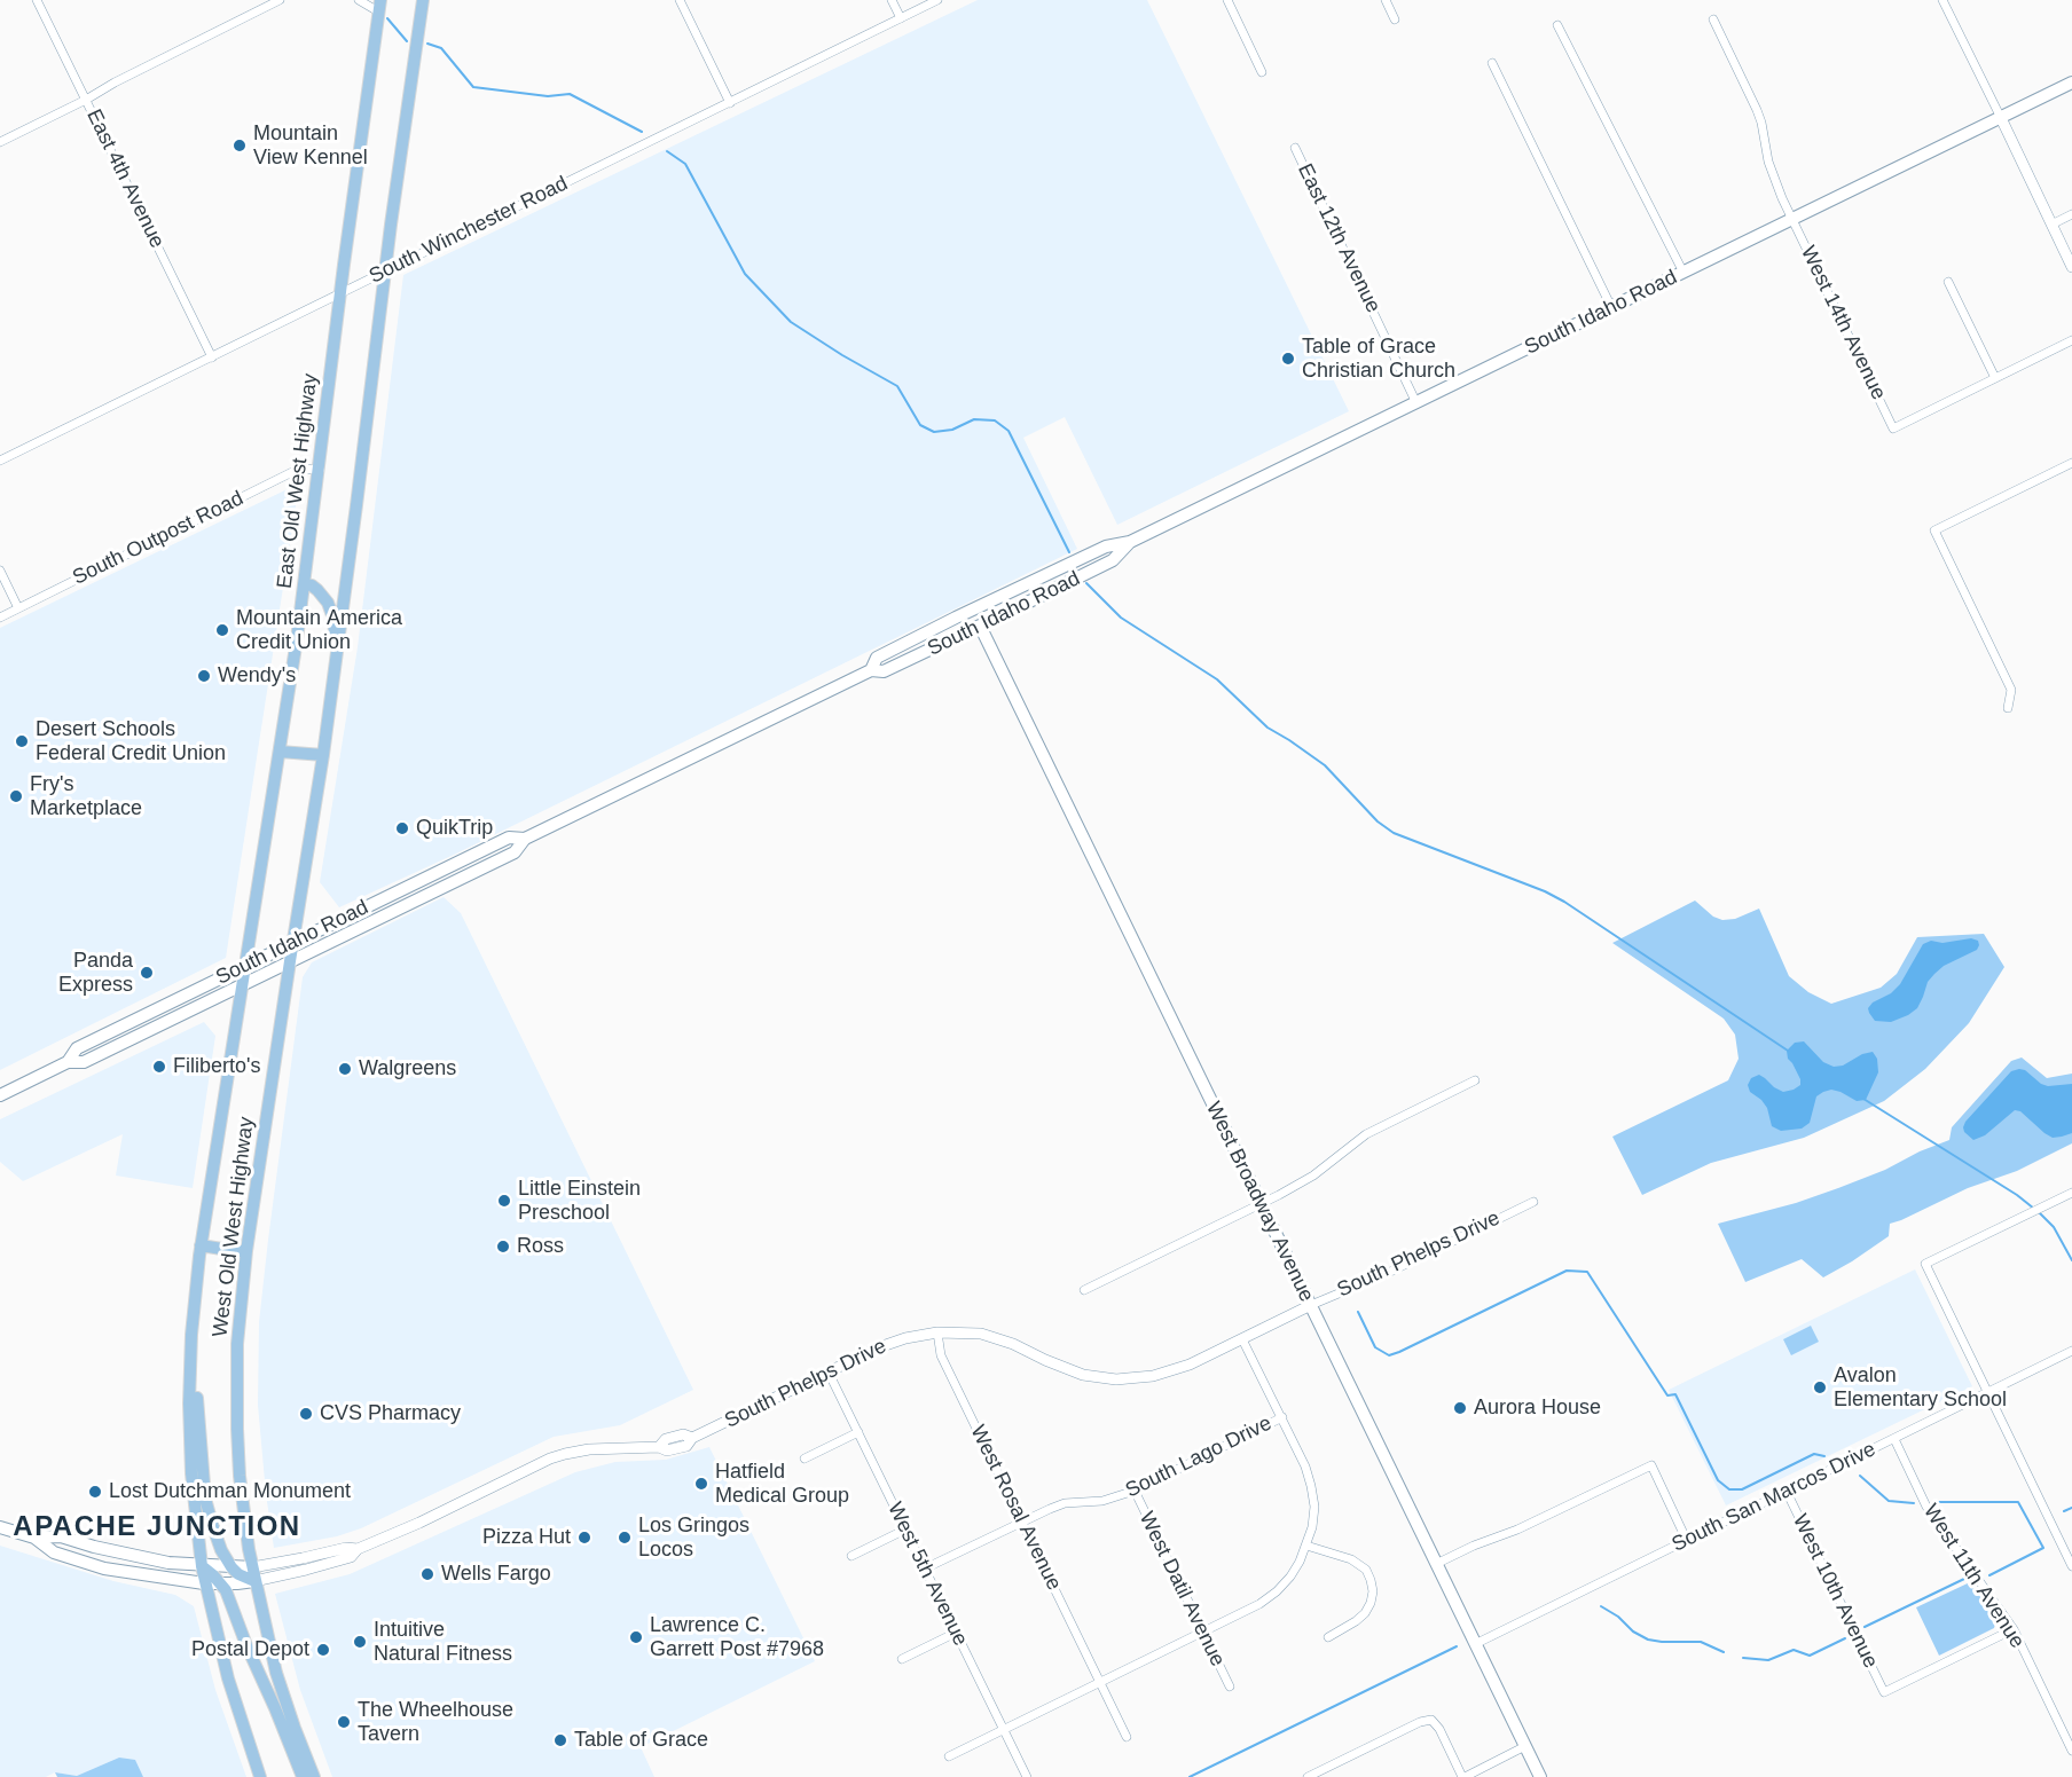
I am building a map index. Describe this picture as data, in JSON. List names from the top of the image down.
{
  "streets": {
    "main road": [
      "South Idaho Road",
      "East Old West Highway",
      "West Broadway Avenue",
      "West Old West Highway"
    ],
    "street": [
      "East 4th Avenue",
      "South Winchester Road",
      "East 12th Avenue",
      "West 14th Avenue",
      "South Outpost Road",
      "South Phelps Drive",
      "South Lago Drive",
      "South San Marcos Drive",
      "West Rosal Avenue",
      "West 5th Avenue",
      "West 11th Avenue",
      "West Datil Avenue",
      "West 10th Avenue"
    ]
  },
  "crossings": [
    ["East 4th Avenue", "South Winchester Road"],
    ["South Winchester Road", "East Old West Highway"],
    ["East 12th Avenue", "South Idaho Road"],
    ["South Idaho Road", "West 14th Avenue"],
    ["South Idaho Road", "East Old West Highway"],
    ["South Idaho Road", "West Broadway Avenue"],
    ["South Idaho Road", "West Old West Highway"],
    ["East Old West Highway", "South Outpost Road"],
    ["East Old West Highway", "West Old West Highway"],
    ["West Broadway Avenue", "South Phelps Drive"],
    ["West Broadway Avenue", "South San Marcos Drive"],
    ["West Old West Highway", "South Phelps Drive"],
    ["South Phelps Drive", "West Rosal Avenue"],
    ["South Phelps Drive", "West 5th Avenue"],
    ["South Lago Drive", "West Rosal Avenue"],
    ["South Lago Drive", "West 5th Avenue"],
    ["South Lago Drive", "West Datil Avenue"],
    ["South San Marcos Drive", "West 11th Avenue"],
    ["South San Marcos Drive", "West 10th Avenue"],
    ["West 11th Avenue", "West 10th Avenue"]
  ],
  "districts": ["APACHE JUNCTION"],
  "places": [
    "Mountain View Kennel",
    "Table of Grace Christian Church",
    "Mountain America Credit Union",
    "Wendy's",
    "Desert Schools Federal Credit Union",
    "Fry's Marketplace",
    "QuikTrip",
    "Panda Express",
    "Filiberto's",
    "Walgreens",
    "Little Einstein Preschool",
    "Ross",
    "Avalon Elementary School",
    "Aurora House",
    "CVS Pharmacy",
    "Hatfield Medical Group",
    "Lost Dutchman Monument",
    "Pizza Hut",
    "Los Gringos Locos",
    "Wells Fargo",
    "Lawrence C. Garrett Post #7968",
    "Intuitive Natural Fitness",
    "Postal Depot",
    "The Wheelhouse Tavern",
    "Table of Grace"
  ]
}
